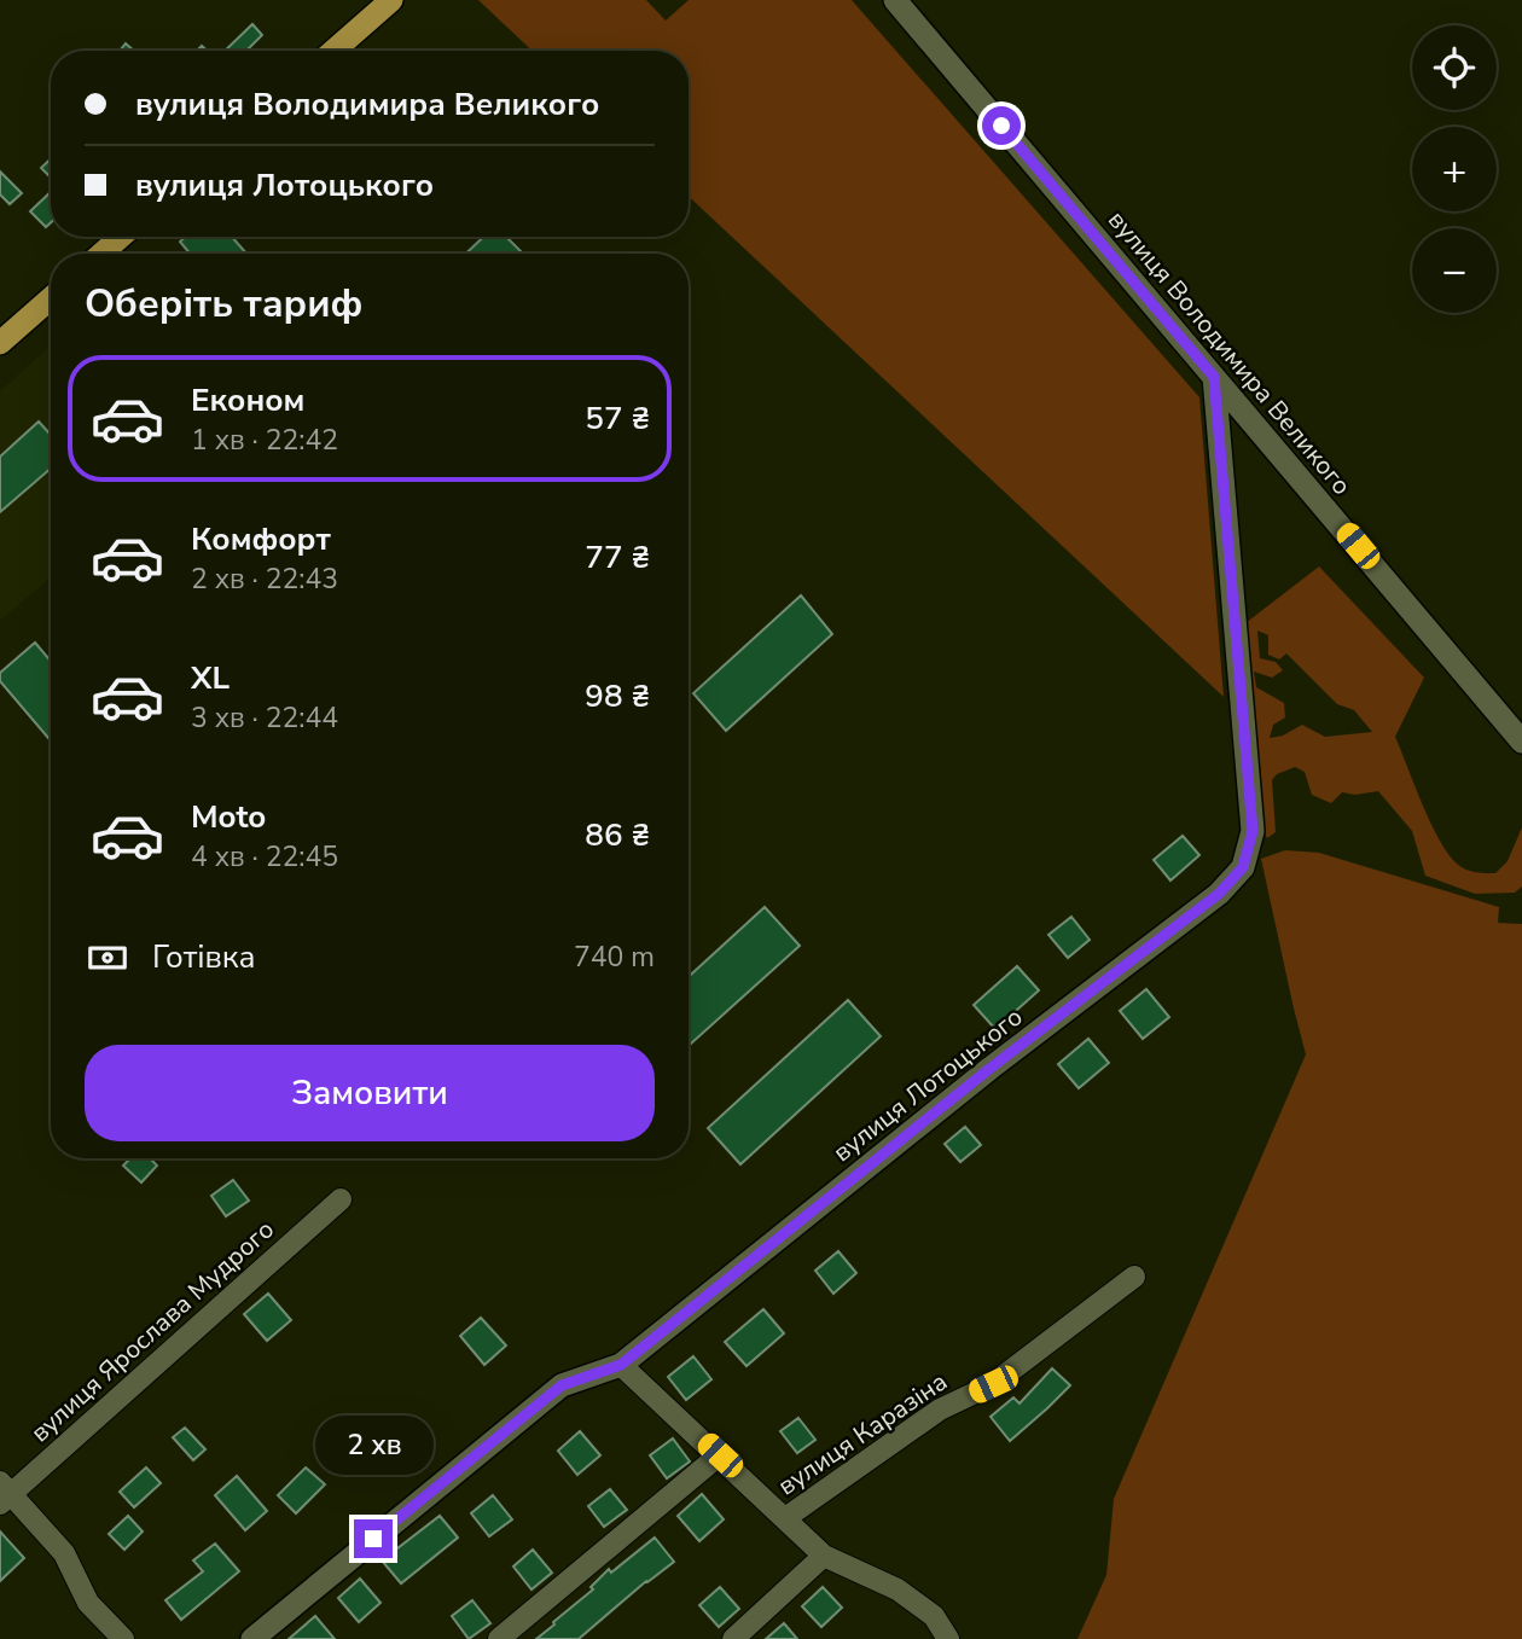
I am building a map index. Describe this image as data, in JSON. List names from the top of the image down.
{
  "streets": {
    "street": [
      "вулиця Володимира Великого",
      "вулиця Лотоцького",
      "вулиця Ярослава Мудрого",
      "вулиця Каразіна"
    ]
  },
  "crossings": [
    ["вулиця Володимира Великого", "вулиця Лотоцького"]
  ],
  "page": {
    "map_buttons": ["+", "−"],
    "banner": ["вулиця Володимира Великого", "вулиця Лотоцького"],
    "heading": "Оберіть тариф",
    "list": [
      {
        "name": "Економ",
        "note": "1 хв · 22:42",
        "value": "57 ₴"
      },
      {
        "name": "Комфорт",
        "note": "2 хв · 22:43",
        "value": "77 ₴"
      },
      {
        "name": "XL",
        "note": "3 хв · 22:44",
        "value": "98 ₴"
      },
      {
        "name": "Moto",
        "note": "4 хв · 22:45",
        "value": "86 ₴"
      }
    ],
    "pay": ["Готівка", "740 m"],
    "buttons": "Замовити",
    "bubble": "2 хв"
  }
}
